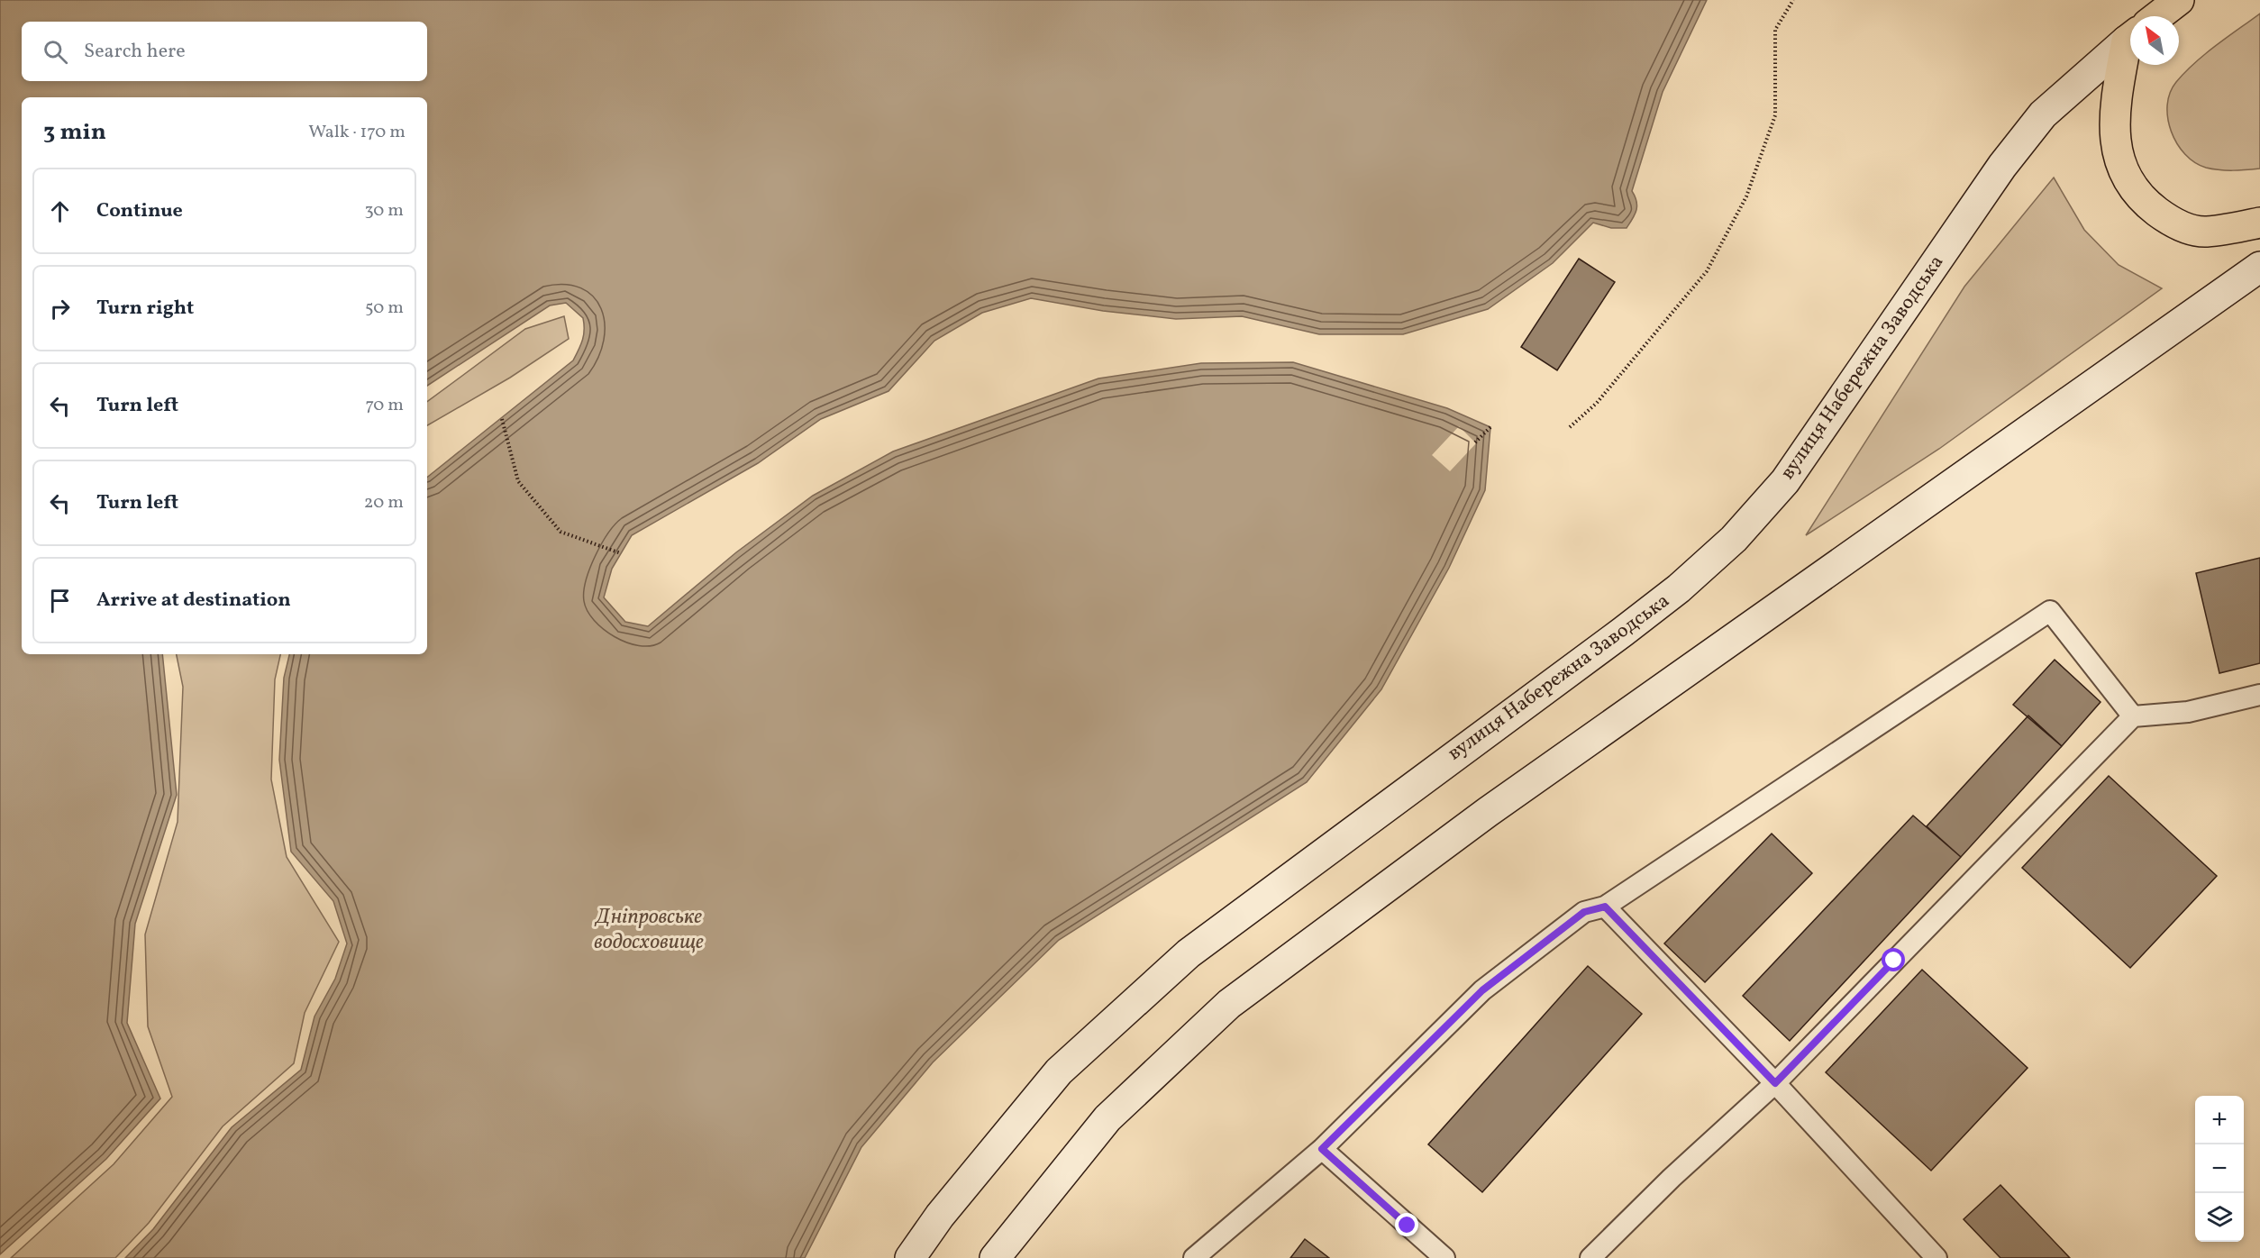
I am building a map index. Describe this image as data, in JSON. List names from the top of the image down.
{
  "streets": {
    "main road": ["вулиця Набережна Заводська"]
  },
  "water": ["Дніпровське водосховище"],
  "north": "top left",
  "page": {
    "search": "Search here",
    "heading": ["3 min", "Walk · 170 m"],
    "list": [
      ["Continue", "30 m"],
      ["Turn right", "50 m"],
      ["Turn left", "70 m"],
      ["Turn left", "20 m"],
      "Arrive at destination"
    ],
    "map_buttons": ["+", "−"]
  }
}
